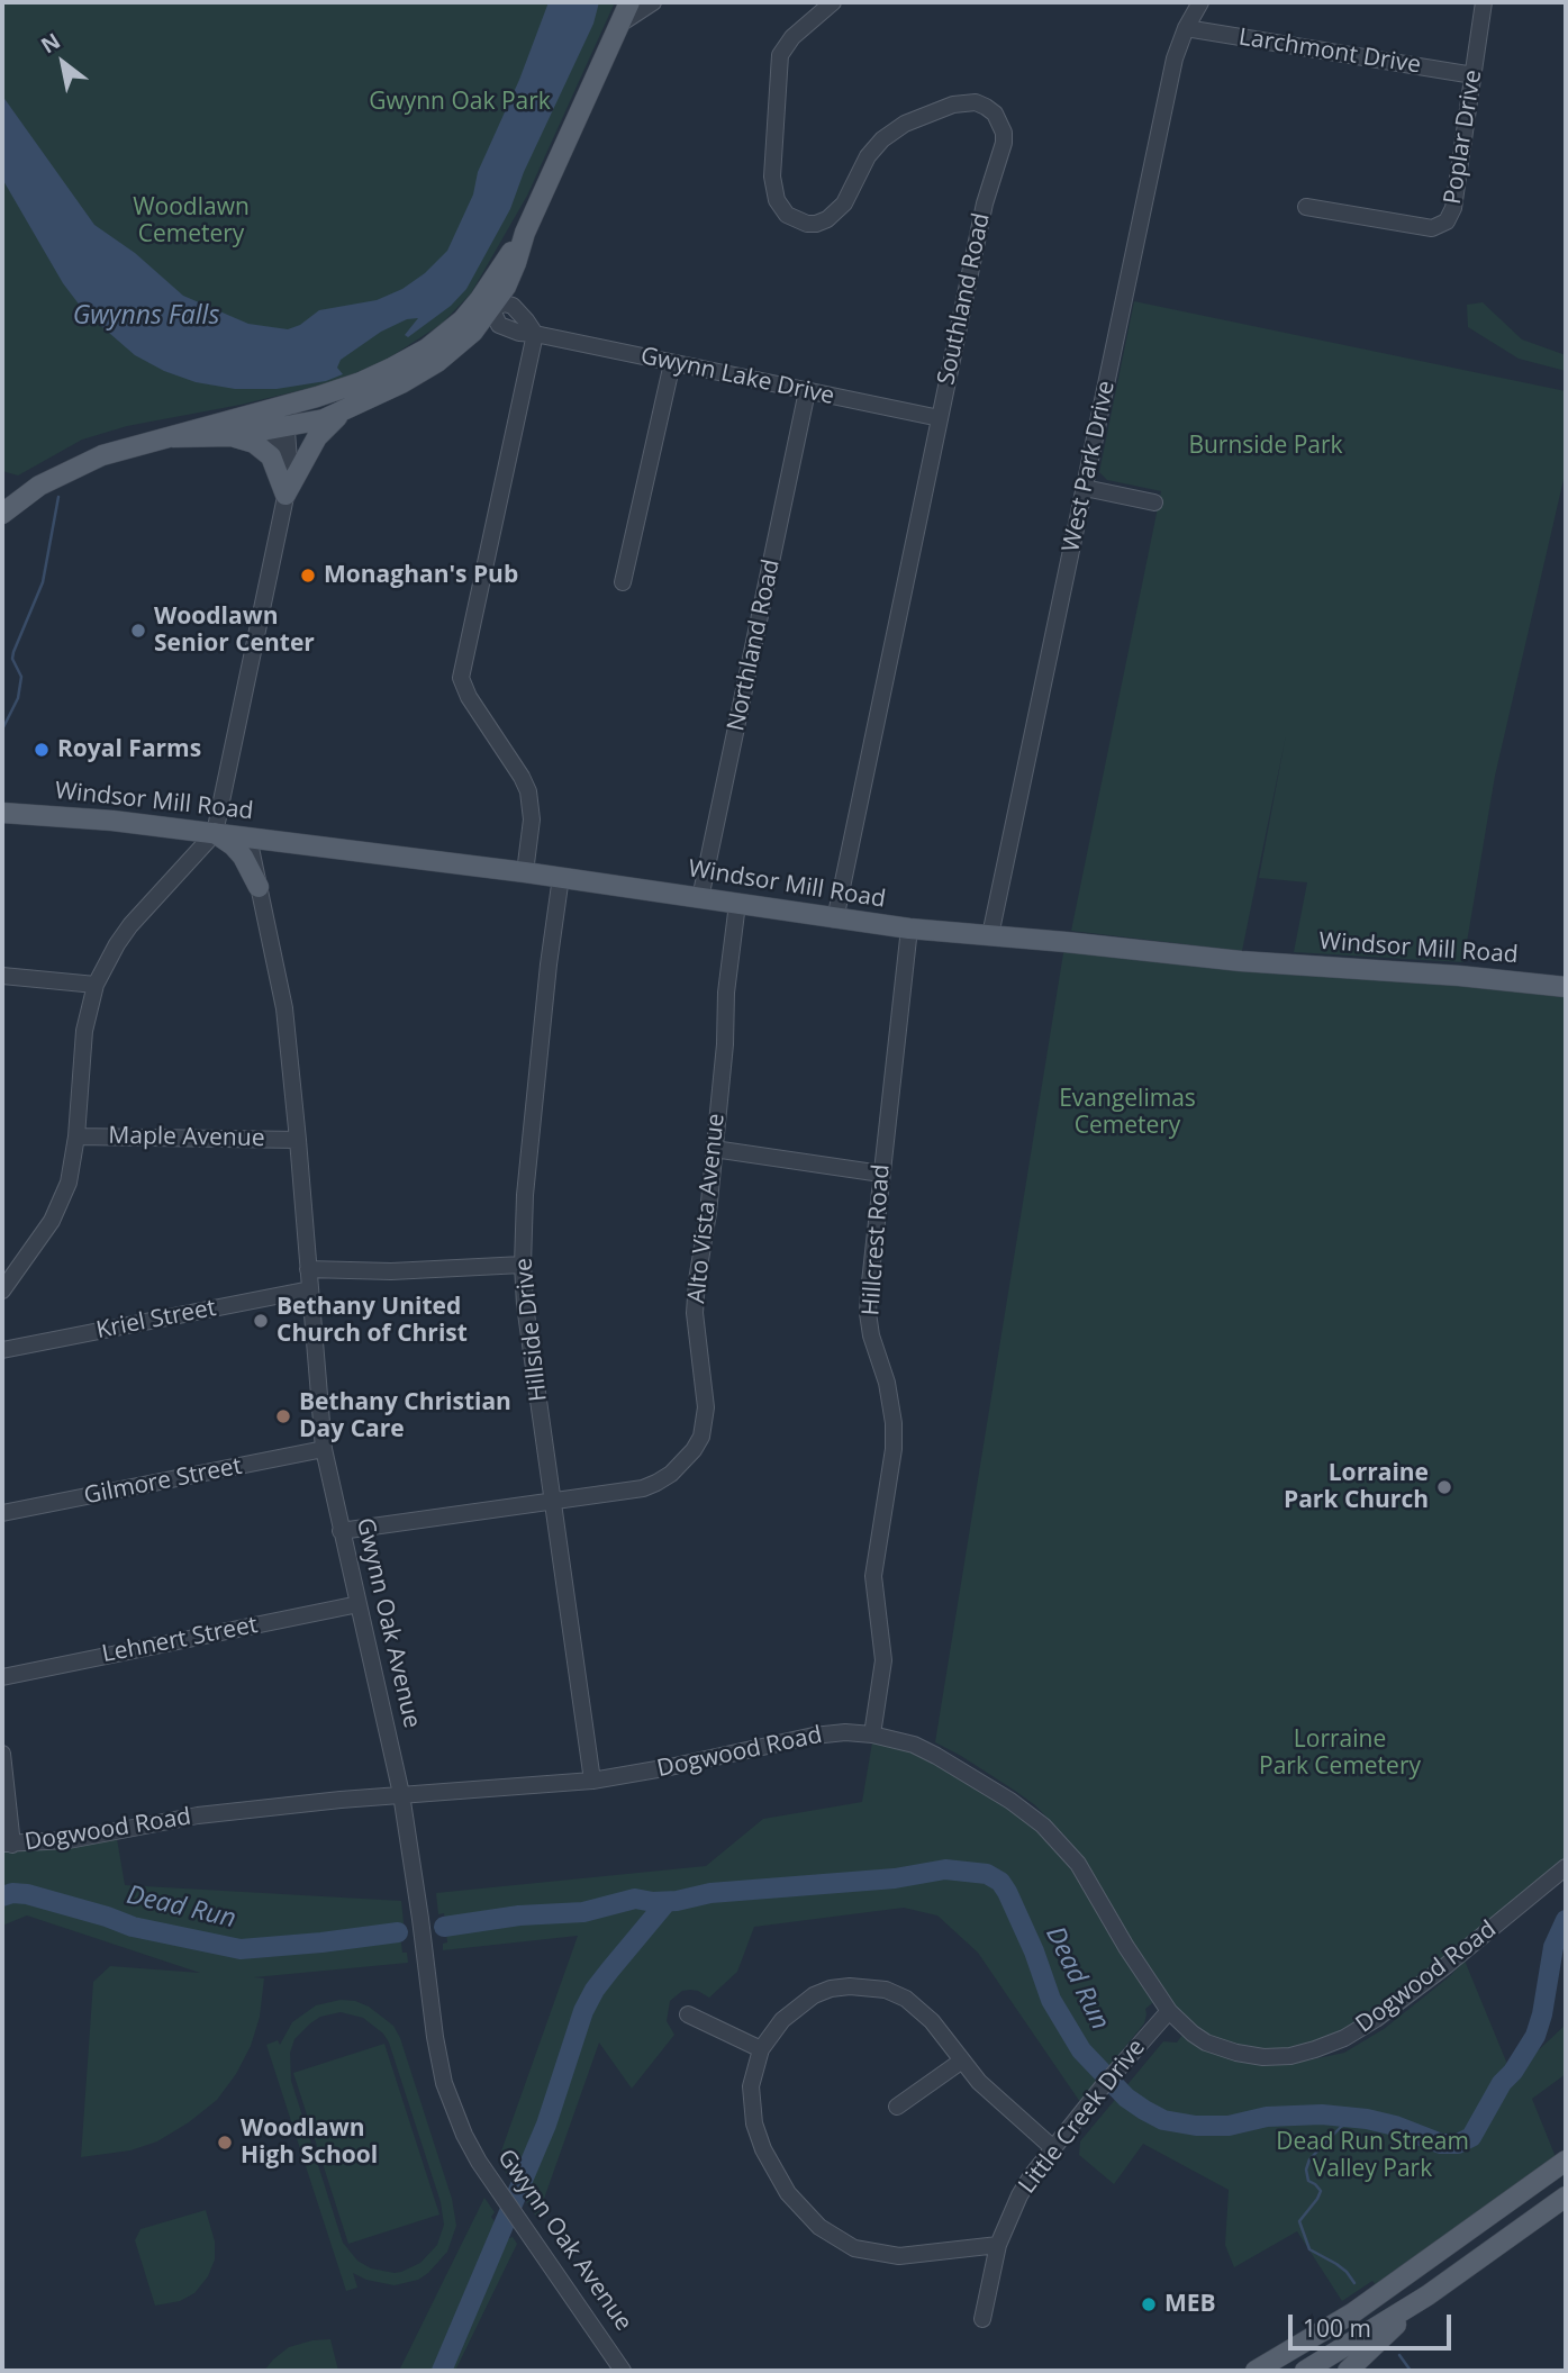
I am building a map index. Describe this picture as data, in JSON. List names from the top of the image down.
{
  "streets": {
    "main road": ["Windsor Mill Road"],
    "street": [
      "Larchmont Drive",
      "Poplar Drive",
      "Southland Road",
      "Gwynn Lake Drive",
      "West Park Drive",
      "Northland Road",
      "Maple Avenue",
      "Alto Vista Avenue",
      "Hillcrest Road",
      "Kriel Street",
      "Hillside Drive",
      "Gilmore Street",
      "Gwynn Oak Avenue",
      "Lehnert Street",
      "Dogwood Road",
      "Little Creek Drive"
    ]
  },
  "crossings": [
    ["Larchmont Drive", "Poplar Drive"],
    ["Larchmont Drive", "West Park Drive"],
    ["Southland Road", "Gwynn Lake Drive"],
    ["Southland Road", "Windsor Mill Road"],
    ["Gwynn Lake Drive", "Northland Road"],
    ["West Park Drive", "Windsor Mill Road"],
    ["Northland Road", "Windsor Mill Road"],
    ["Windsor Mill Road", "Alto Vista Avenue"],
    ["Windsor Mill Road", "Hillcrest Road"],
    ["Windsor Mill Road", "Hillside Drive"],
    ["Windsor Mill Road", "Gwynn Oak Avenue"],
    ["Maple Avenue", "Gwynn Oak Avenue"],
    ["Alto Vista Avenue", "Hillside Drive"],
    ["Alto Vista Avenue", "Gwynn Oak Avenue"],
    ["Hillcrest Road", "Dogwood Road"],
    ["Kriel Street", "Gwynn Oak Avenue"],
    ["Hillside Drive", "Dogwood Road"],
    ["Gilmore Street", "Gwynn Oak Avenue"],
    ["Gwynn Oak Avenue", "Lehnert Street"],
    ["Gwynn Oak Avenue", "Dogwood Road"],
    ["Dogwood Road", "Little Creek Drive"]
  ],
  "water": ["Gwynns Falls", "Dead Run"],
  "parks": [
    "Gwynn Oak Park",
    "Woodlawn Cemetery",
    "Burnside Park",
    "Evangelimas Cemetery",
    "Lorraine Park Cemetery",
    "Dead Run Stream Valley Park"
  ],
  "places": [
    "Monaghan's Pub",
    "Woodlawn Senior Center",
    "Royal Farms",
    "Bethany United Church of Christ",
    "Bethany Christian Day Care",
    "Lorraine Park Church",
    "Woodlawn High School",
    "MEB"
  ],
  "scale_bar": "100 m",
  "north": "top left"
}
